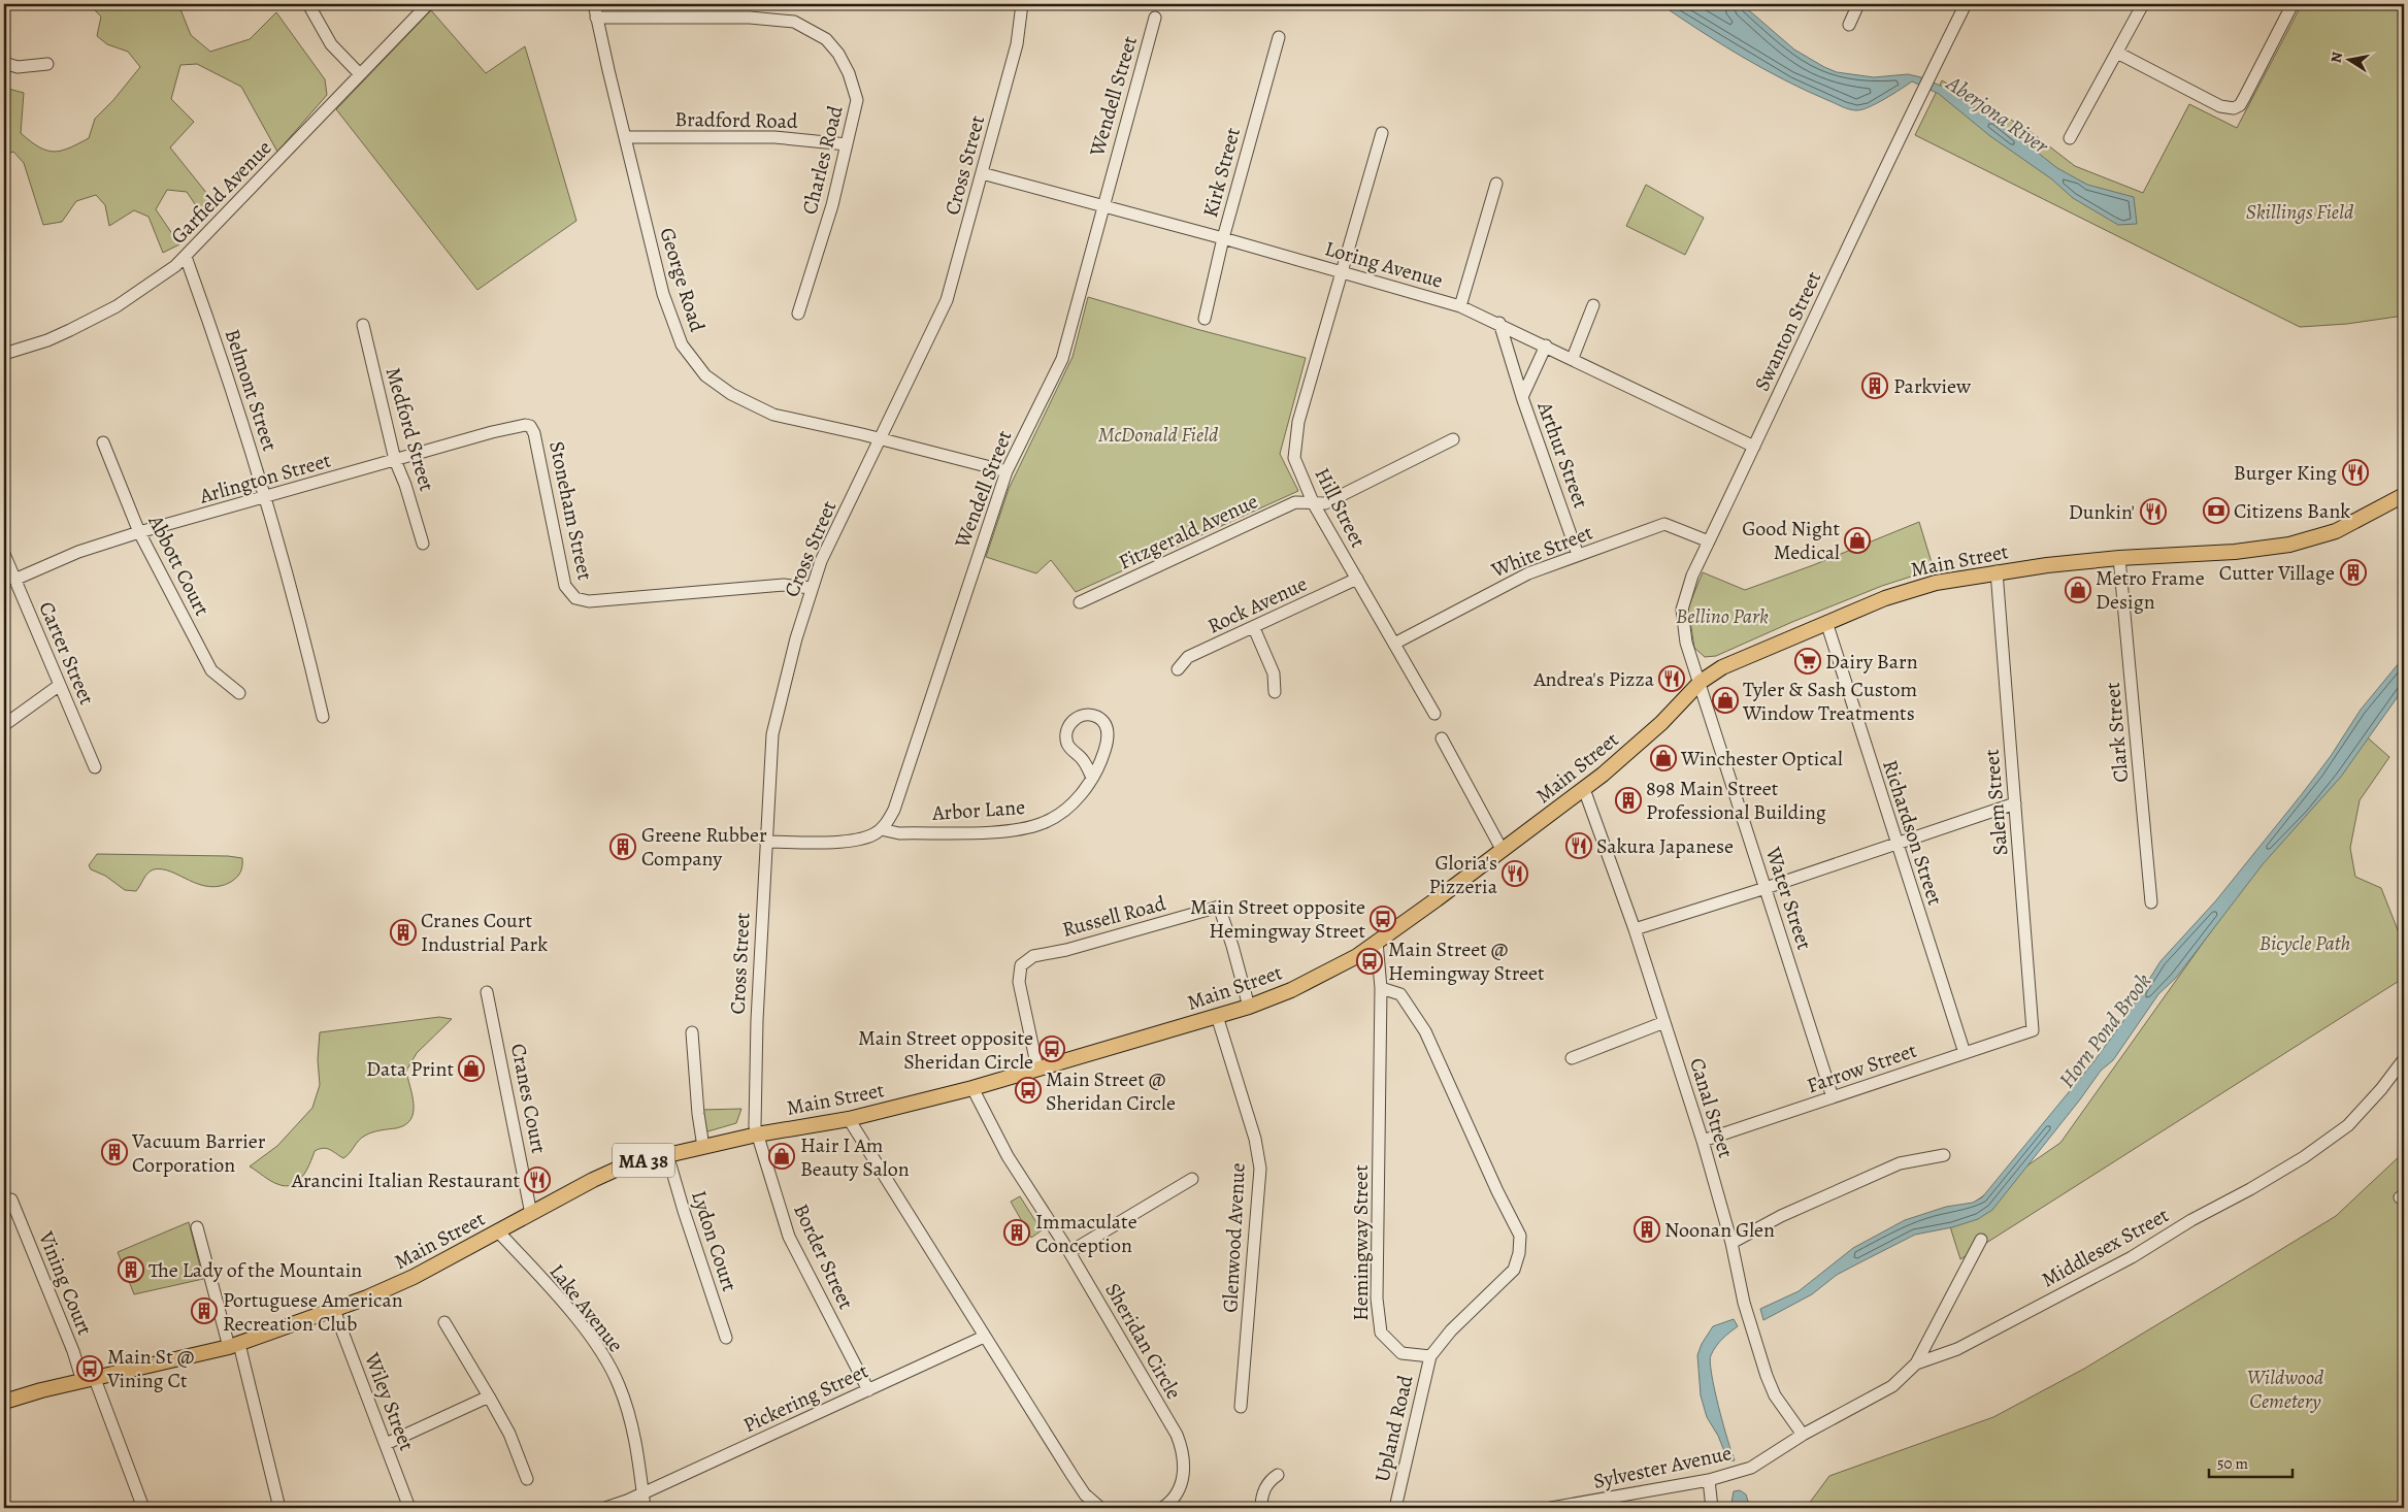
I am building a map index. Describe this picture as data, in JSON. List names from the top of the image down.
{
  "streets": {
    "main road": ["Main Street", "MA 38"],
    "street": [
      "Wendell Street",
      "Bradford Road",
      "Charles Road",
      "Cross Street",
      "Kirk Street",
      "Garfield Avenue",
      "Loring Avenue",
      "George Road",
      "Swanton Street",
      "Belmont Street",
      "Medford Street",
      "Arthur Street",
      "Arlington Street",
      "Hill Street",
      "Stoneham Street",
      "Fitzgerald Avenue",
      "White Street",
      "Abbott Court",
      "Rock Avenue",
      "Carter Street",
      "Clark Street",
      "Salem Street",
      "Arbor Lane",
      "Richardson Street",
      "Water Street",
      "Russell Road",
      "Farrow Street",
      "Cranes Court",
      "Canal Street",
      "Glenwood Avenue",
      "Lydon Court",
      "Hemingway Street",
      "Middlesex Street",
      "Border Street",
      "Vining Court",
      "Lake Avenue",
      "Sheridan Circle",
      "Pickering Street",
      "Wiley Street",
      "Upland Road",
      "Sylvester Avenue"
    ]
  },
  "crossings": [
    ["Wendell Street", "Loring Avenue"],
    ["Wendell Street", "Arbor Lane"],
    ["Bradford Road", "Charles Road"],
    ["Bradford Road", "George Road"],
    ["Charles Road", "George Road"],
    ["Cross Street", "Loring Avenue"],
    ["Cross Street", "George Road"],
    ["Cross Street", "Stoneham Street"],
    ["Cross Street", "Main Street"],
    ["Cross Street", "Border Street"],
    ["Kirk Street", "Loring Avenue"],
    ["Garfield Avenue", "Belmont Street"],
    ["Loring Avenue", "Swanton Street"],
    ["Loring Avenue", "Arthur Street"],
    ["Loring Avenue", "Hill Street"],
    ["Swanton Street", "White Street"],
    ["Swanton Street", "Main Street"],
    ["Swanton Street", "Water Street"],
    ["Belmont Street", "Arlington Street"],
    ["Medford Street", "Arlington Street"],
    ["Arthur Street", "White Street"],
    ["Arlington Street", "Stoneham Street"],
    ["Arlington Street", "Abbott Court"],
    ["Arlington Street", "Carter Street"],
    ["Hill Street", "Fitzgerald Avenue"],
    ["Hill Street", "White Street"],
    ["Hill Street", "Rock Avenue"],
    ["Main Street", "Clark Street"],
    ["Main Street", "Salem Street"],
    ["Main Street", "Richardson Street"],
    ["Main Street", "Water Street"],
    ["Main Street", "Russell Road"],
    ["Main Street", "Cranes Court"],
    ["Main Street", "Canal Street"],
    ["Main Street", "Glenwood Avenue"],
    ["Main Street", "Lydon Court"],
    ["Main Street", "Hemingway Street"],
    ["Main Street", "Border Street"],
    ["Main Street", "Vining Court"],
    ["Main Street", "Lake Avenue"],
    ["Main Street", "Sheridan Circle"],
    ["Main Street", "Wiley Street"],
    ["Salem Street", "Farrow Street"],
    ["Richardson Street", "Farrow Street"],
    ["Water Street", "Farrow Street"],
    ["Farrow Street", "Canal Street"],
    ["Canal Street", "Middlesex Street"],
    ["Canal Street", "Sylvester Avenue"],
    ["Hemingway Street", "Upland Road"],
    ["Middlesex Street", "Sylvester Avenue"],
    ["Border Street", "Pickering Street"],
    ["Lake Avenue", "Pickering Street"]
  ],
  "water": ["Aberjona River", "Horn Pond Brook"],
  "parks": [
    "Skillings Field",
    "McDonald Field",
    "Bellino Park",
    "Bicycle Path",
    "Wildwood Cemetery"
  ],
  "places": {
    "building": [
      "Parkview",
      "Cutter Village",
      "898 Main Street Professional Building",
      "Greene Rubber Company",
      "Cranes Court Industrial Park",
      "Vacuum Barrier Corporation",
      "Noonan Glen",
      "Immaculate Conception",
      "The Lady of the Mountain",
      "Portuguese American Recreation Club"
    ],
    "restaurant": [
      "Burger King",
      "Dunkin'",
      "Andrea's Pizza",
      "Sakura Japanese",
      "Gloria's Pizzeria",
      "Arancini Italian Restaurant"
    ],
    "bank": ["Citizens Bank"],
    "shop": [
      "Good Night Medical",
      "Metro Frame Design",
      "Tyler & Sash Custom Window Treatments",
      "Winchester Optical",
      "Data Print",
      "Hair I Am Beauty Salon"
    ],
    "supermarket": ["Dairy Barn"],
    "bus stop": [
      "Main Street opposite Hemingway Street",
      "Main Street @ Hemingway Street",
      "Main Street opposite Sheridan Circle",
      "Main Street @ Sheridan Circle",
      "Main St @ Vining Ct"
    ]
  },
  "scale_bar": "50 m",
  "north": "left"
}
